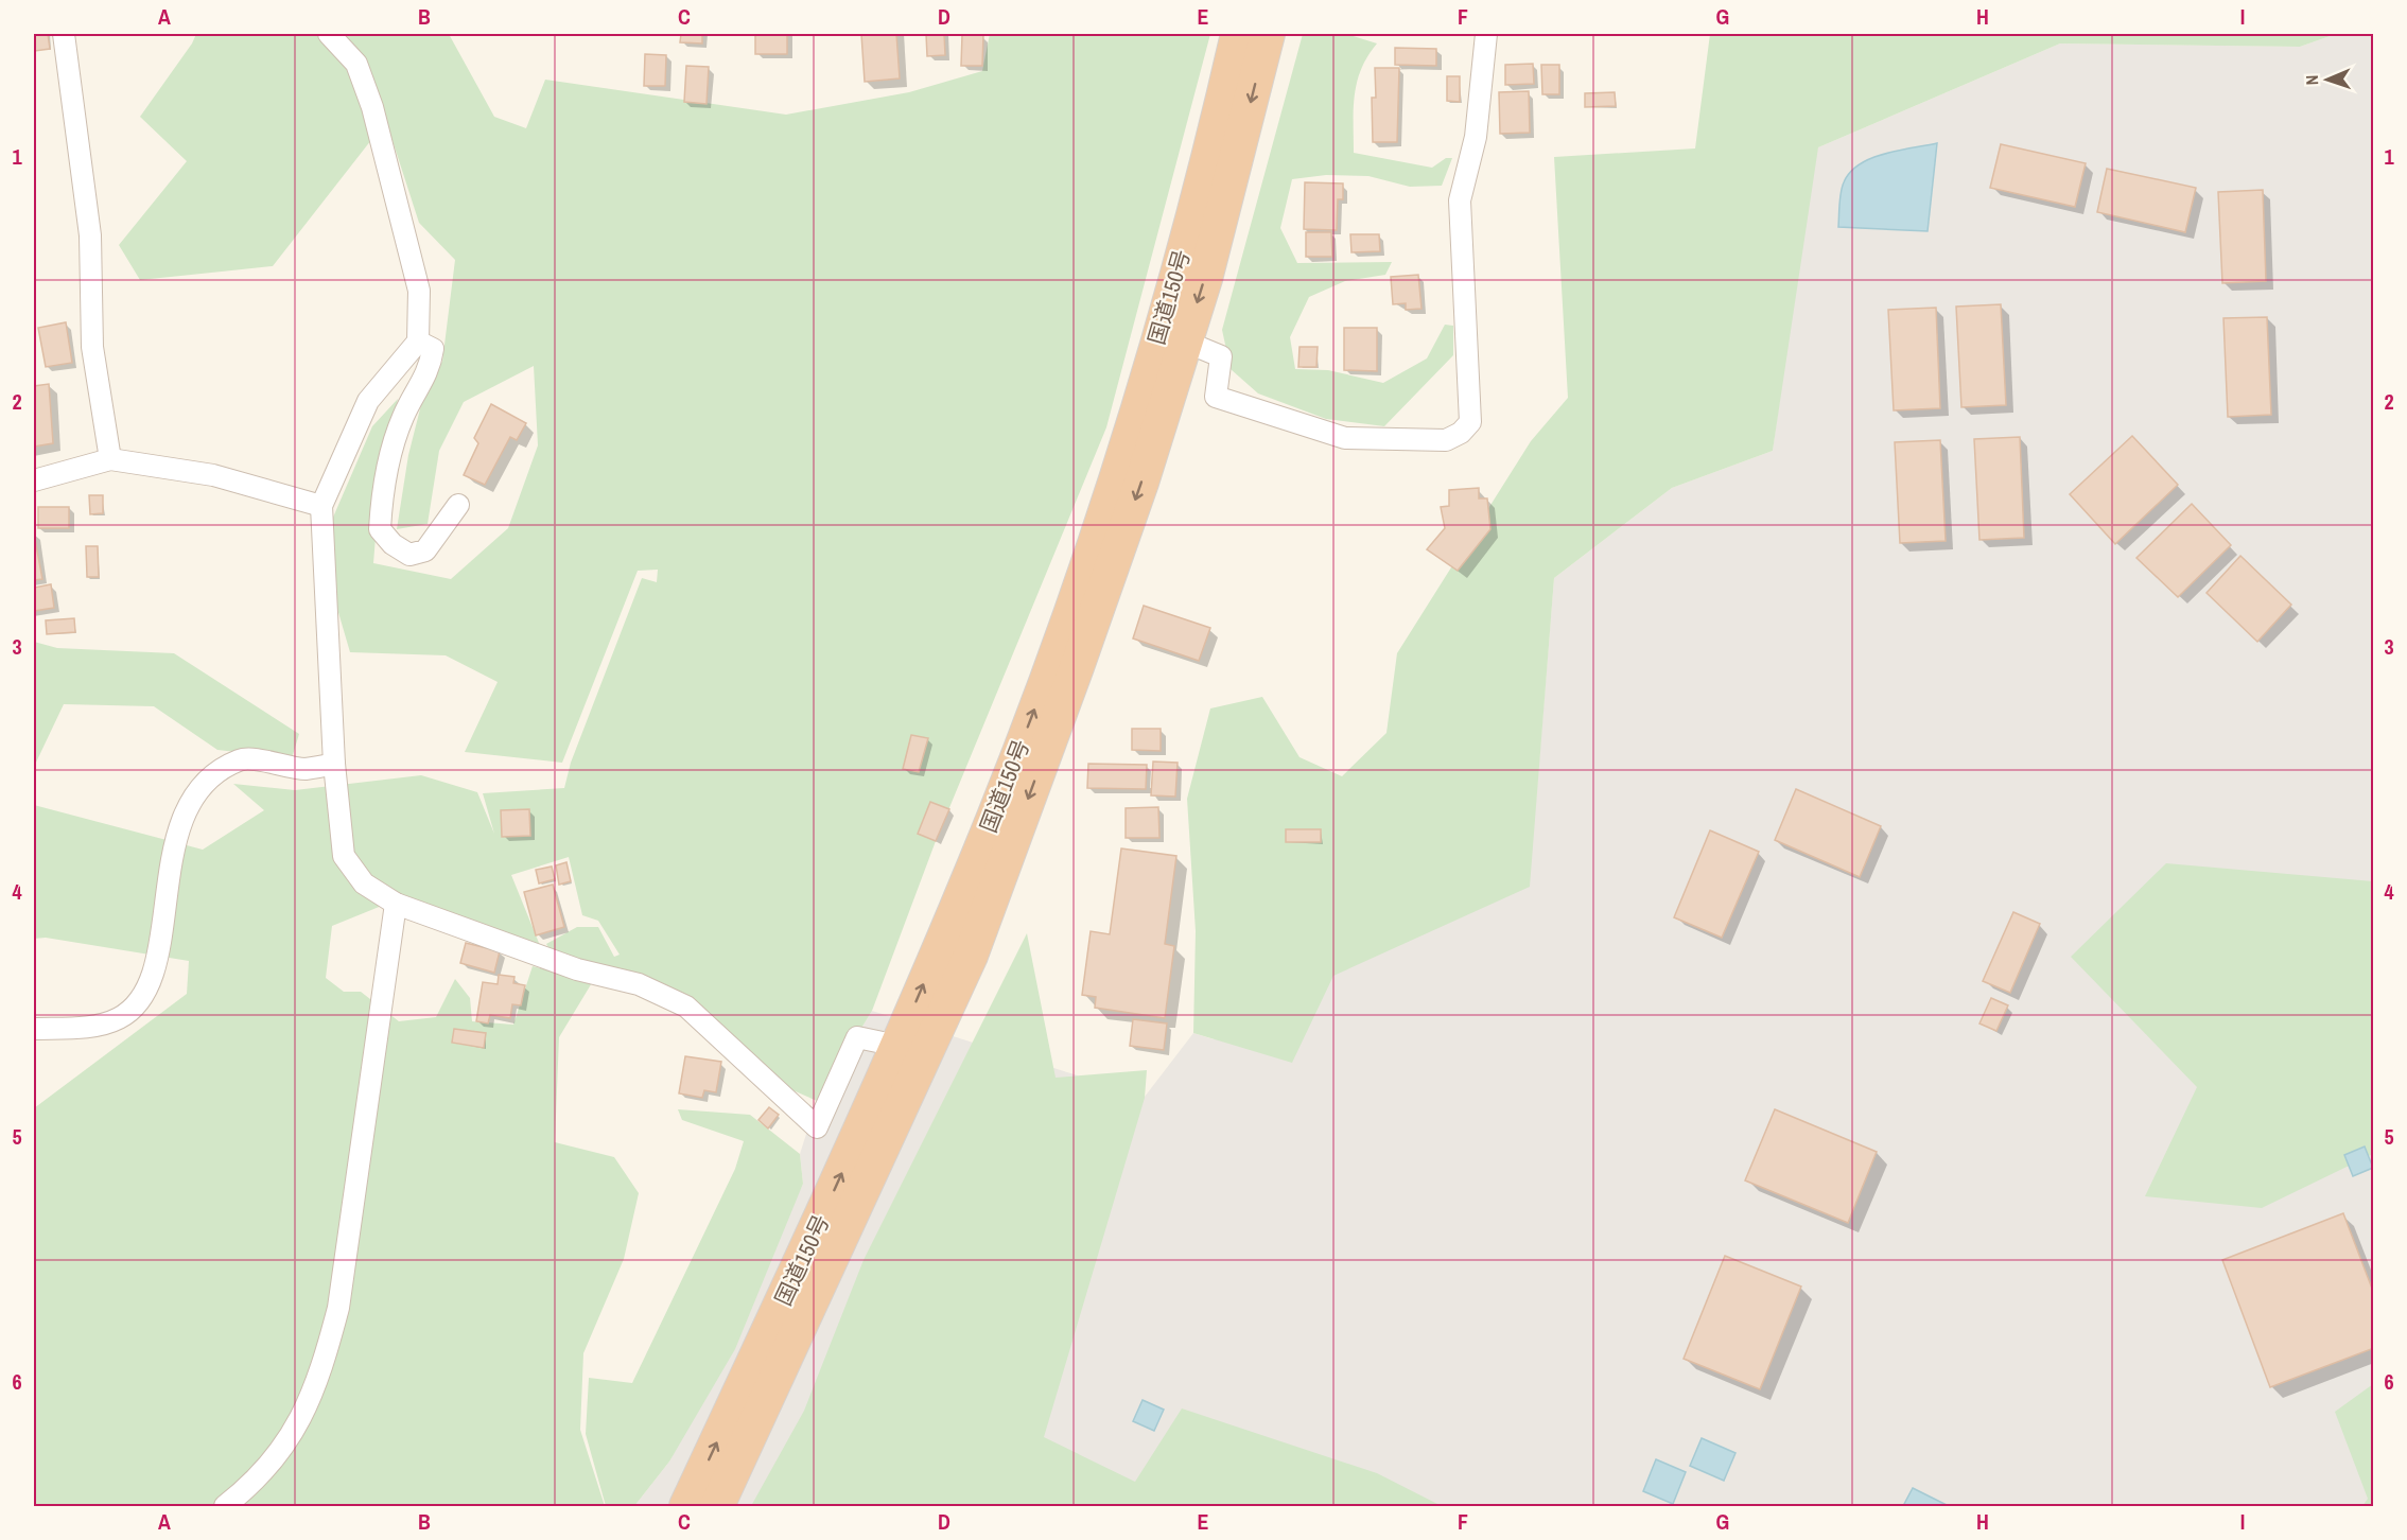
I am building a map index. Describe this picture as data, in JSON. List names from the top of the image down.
{
  "streets": {
    "highway": ["国道150号"]
  },
  "north": "left",
  "grid": {
    "columns": [
      "A",
      "B",
      "C",
      "D",
      "E",
      "F",
      "G",
      "H",
      "I"
    ],
    "rows": [
      "1",
      "2",
      "3",
      "4",
      "5",
      "6"
    ]
  }
}
